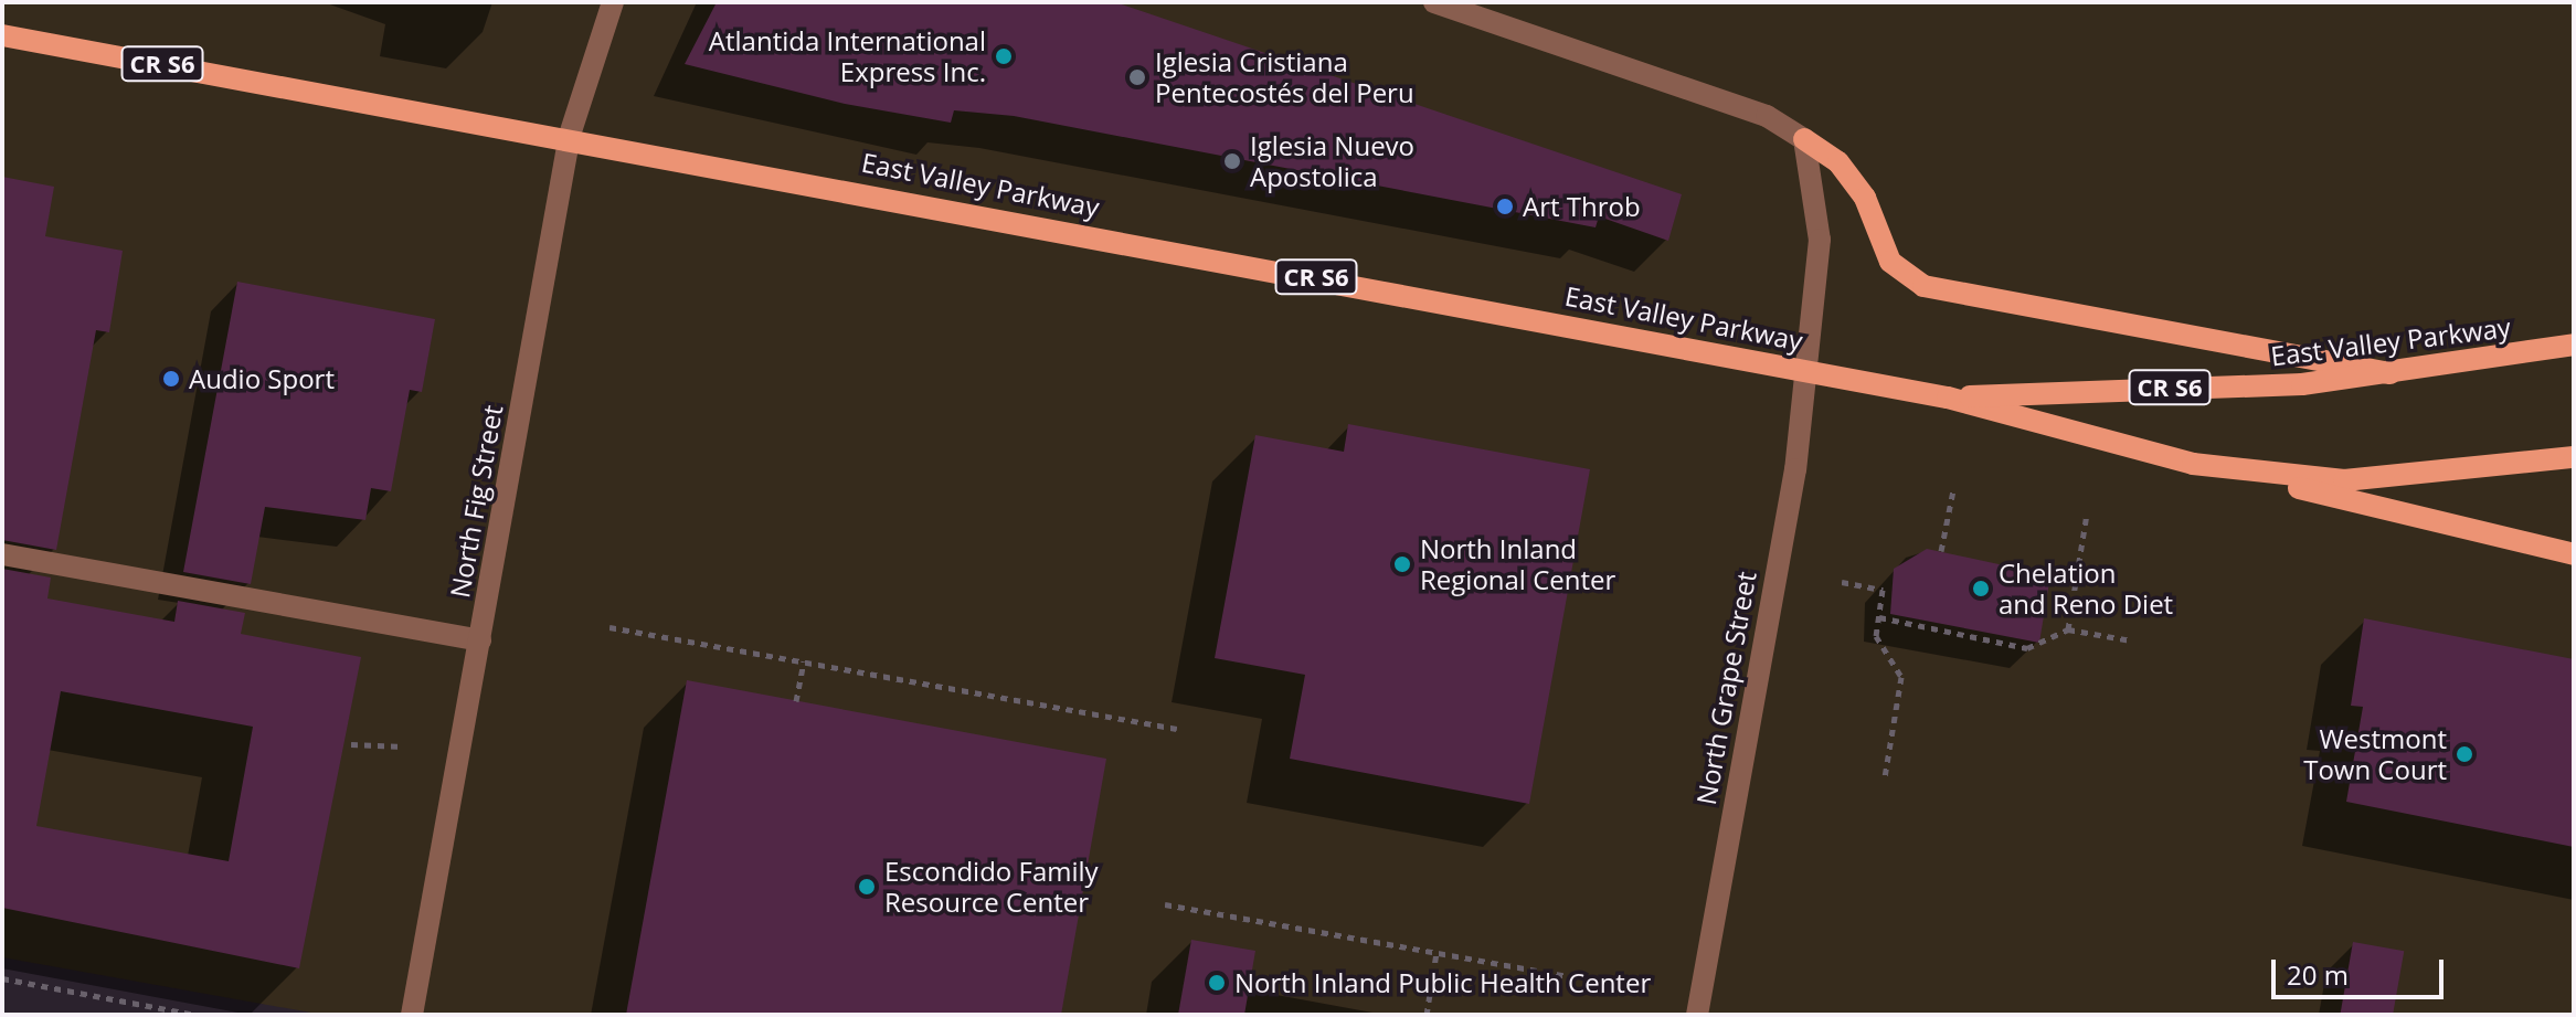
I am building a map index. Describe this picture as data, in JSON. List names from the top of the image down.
{
  "streets": {
    "main road": ["CR S6", "East Valley Parkway"],
    "street": ["North Fig Street", "North Grape Street"]
  },
  "crossings": [
    ["East Valley Parkway", "North Fig Street"],
    ["East Valley Parkway", "North Grape Street"]
  ],
  "places": [
    "Atlantida International Express Inc.",
    "Iglesia Cristiana Pentecostés del Peru",
    "Iglesia Nuevo Apostolica",
    "Art Throb",
    "Audio Sport",
    "North Inland Regional Center",
    "Chelation and Reno Diet",
    "Westmont Town Court",
    "Escondido Family Resource Center",
    "North Inland Public Health Center"
  ],
  "scale_bar": "20 m"
}
